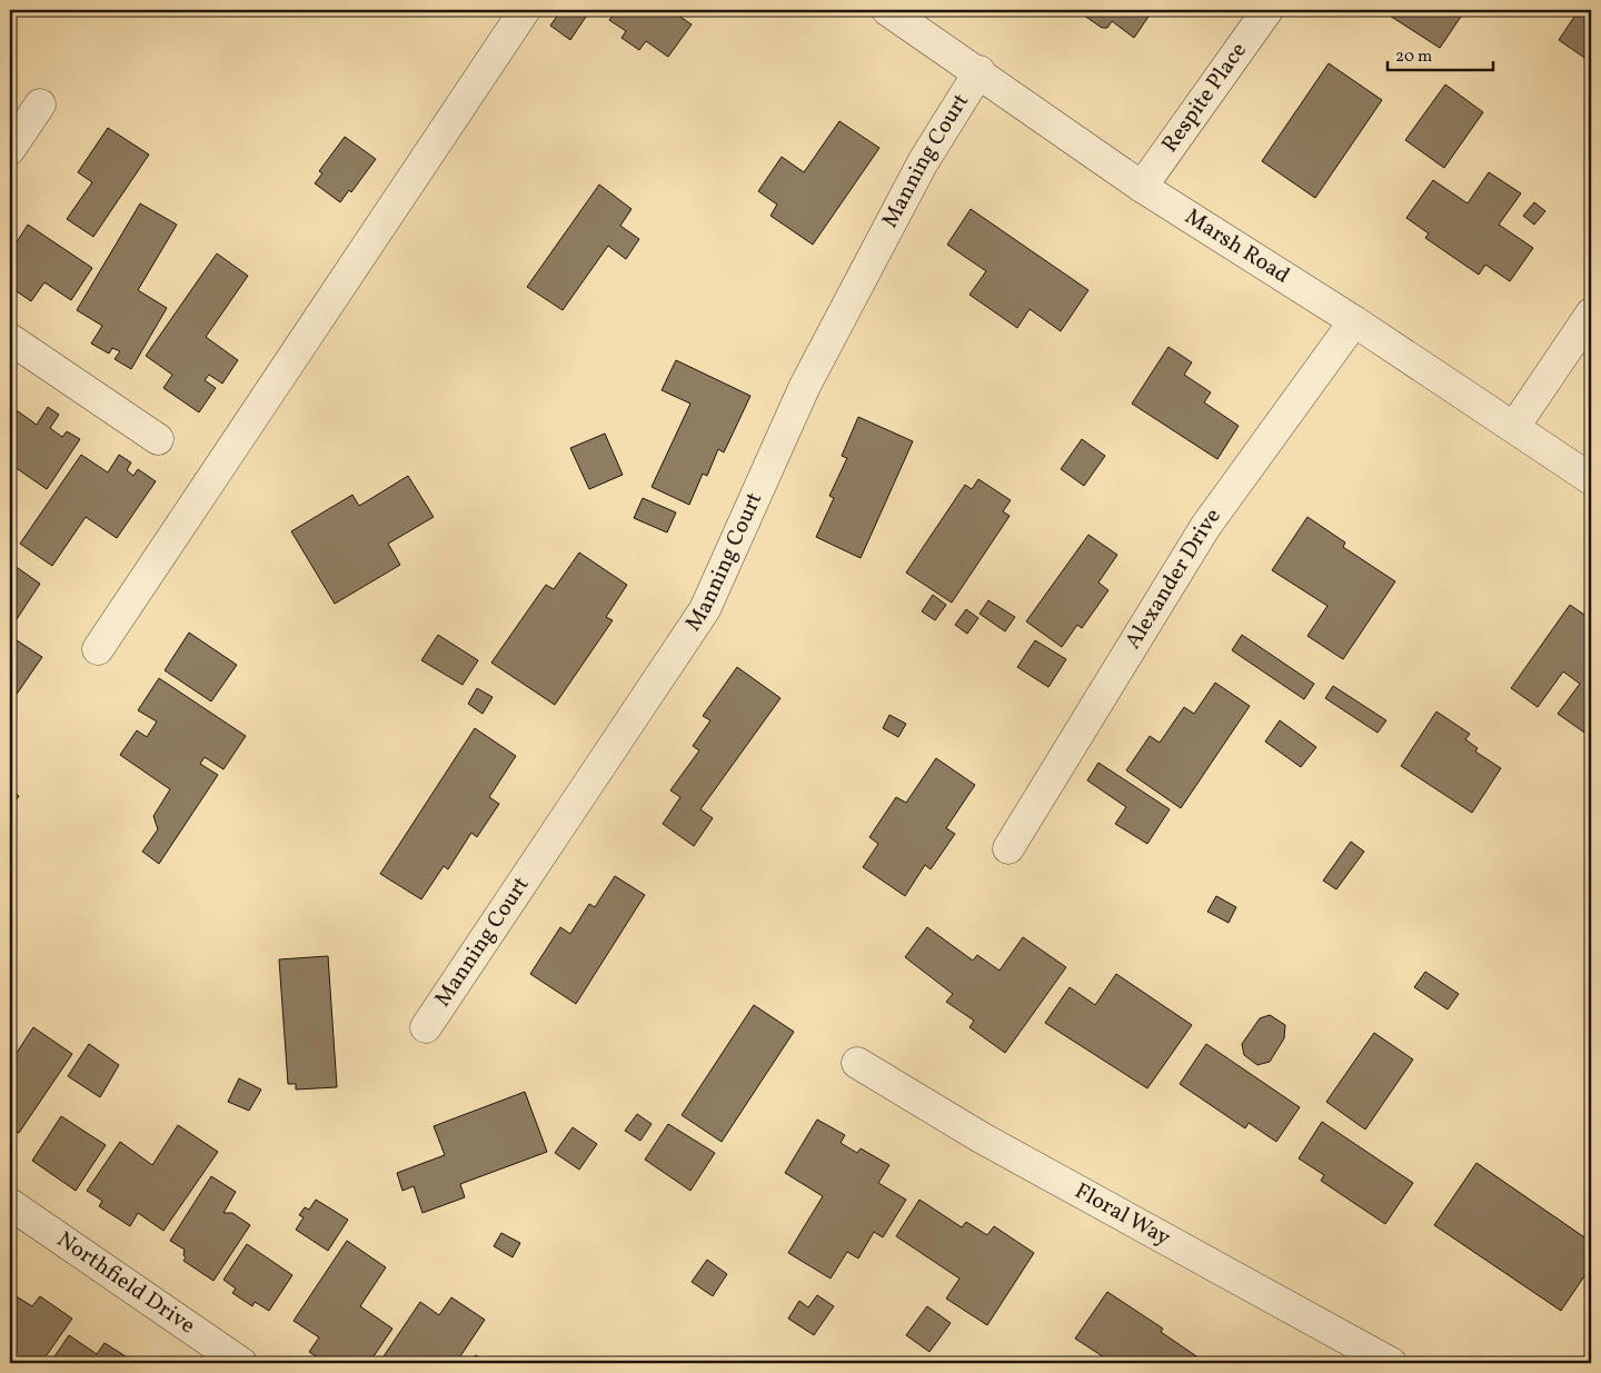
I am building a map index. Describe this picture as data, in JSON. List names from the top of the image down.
{
  "streets": {
    "street": [
      "Respite Place",
      "Manning Court",
      "Marsh Road",
      "Alexander Drive",
      "Floral Way",
      "Northfield Drive"
    ]
  },
  "crossings": [
    ["Respite Place", "Marsh Road"],
    ["Manning Court", "Marsh Road"],
    ["Marsh Road", "Alexander Drive"]
  ],
  "scale_bar": "20 m"
}
